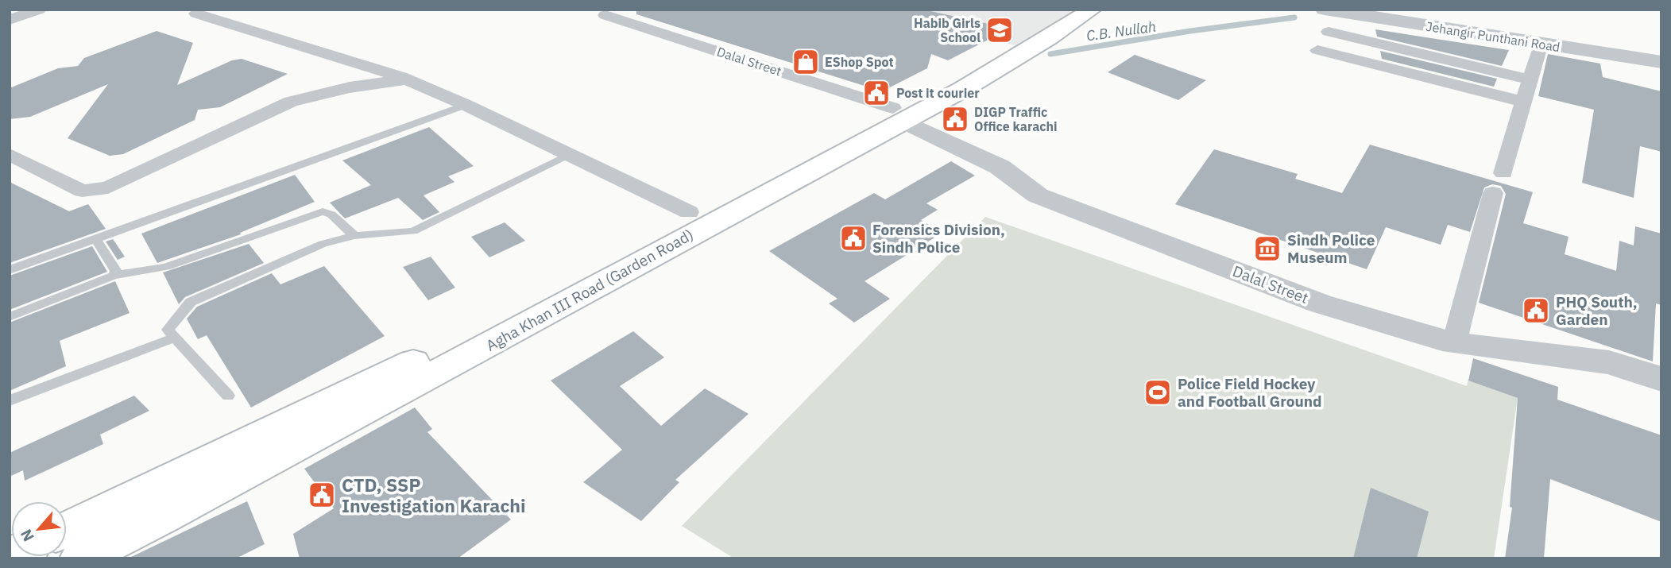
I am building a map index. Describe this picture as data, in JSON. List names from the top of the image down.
{
  "streets": {
    "main road": ["Agha Khan III Road (Garden Road)"],
    "street": ["Jehangir Punthani Road", "Dalal Street"]
  },
  "crossings": [
    ["Dalal Street", "Agha Khan III Road (Garden Road)"]
  ],
  "water": ["C.B. Nullah"],
  "places": {
    "school or university": ["Habib Girls School"],
    "shop": ["EShop Spot"],
    "public building": [
      "Post it courier",
      "DIGP Traffic Office karachi",
      "Forensics Division, Sindh Police",
      "PHQ South, Garden",
      "CTD, SSP Investigation Karachi"
    ],
    "museum": ["Sindh Police Museum"],
    "sports": ["Police Field Hockey and Football Ground"]
  },
  "north": "bottom left"
}
